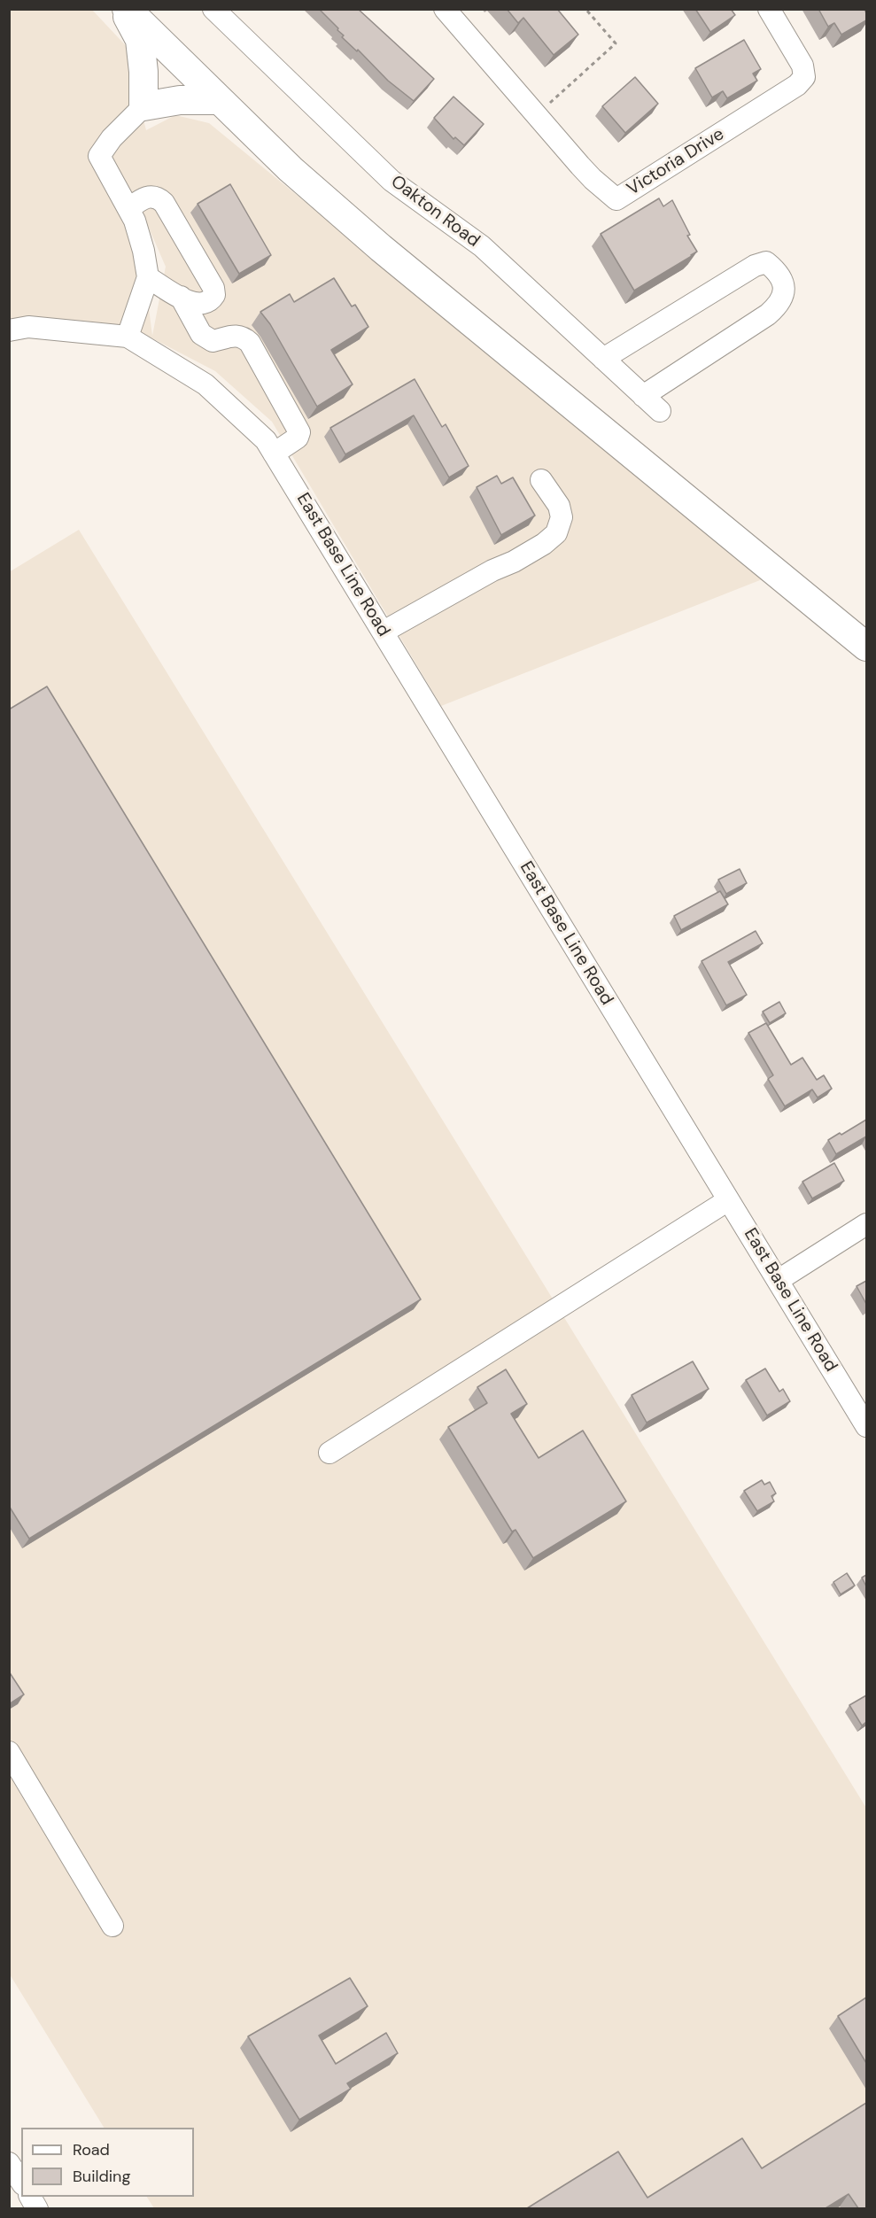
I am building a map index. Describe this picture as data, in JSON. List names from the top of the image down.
{
  "streets": {
    "street": ["Victoria Drive", "Oakton Road", "East Base Line Road"]
  },
  "legend": ["Road", "Building"]
}
